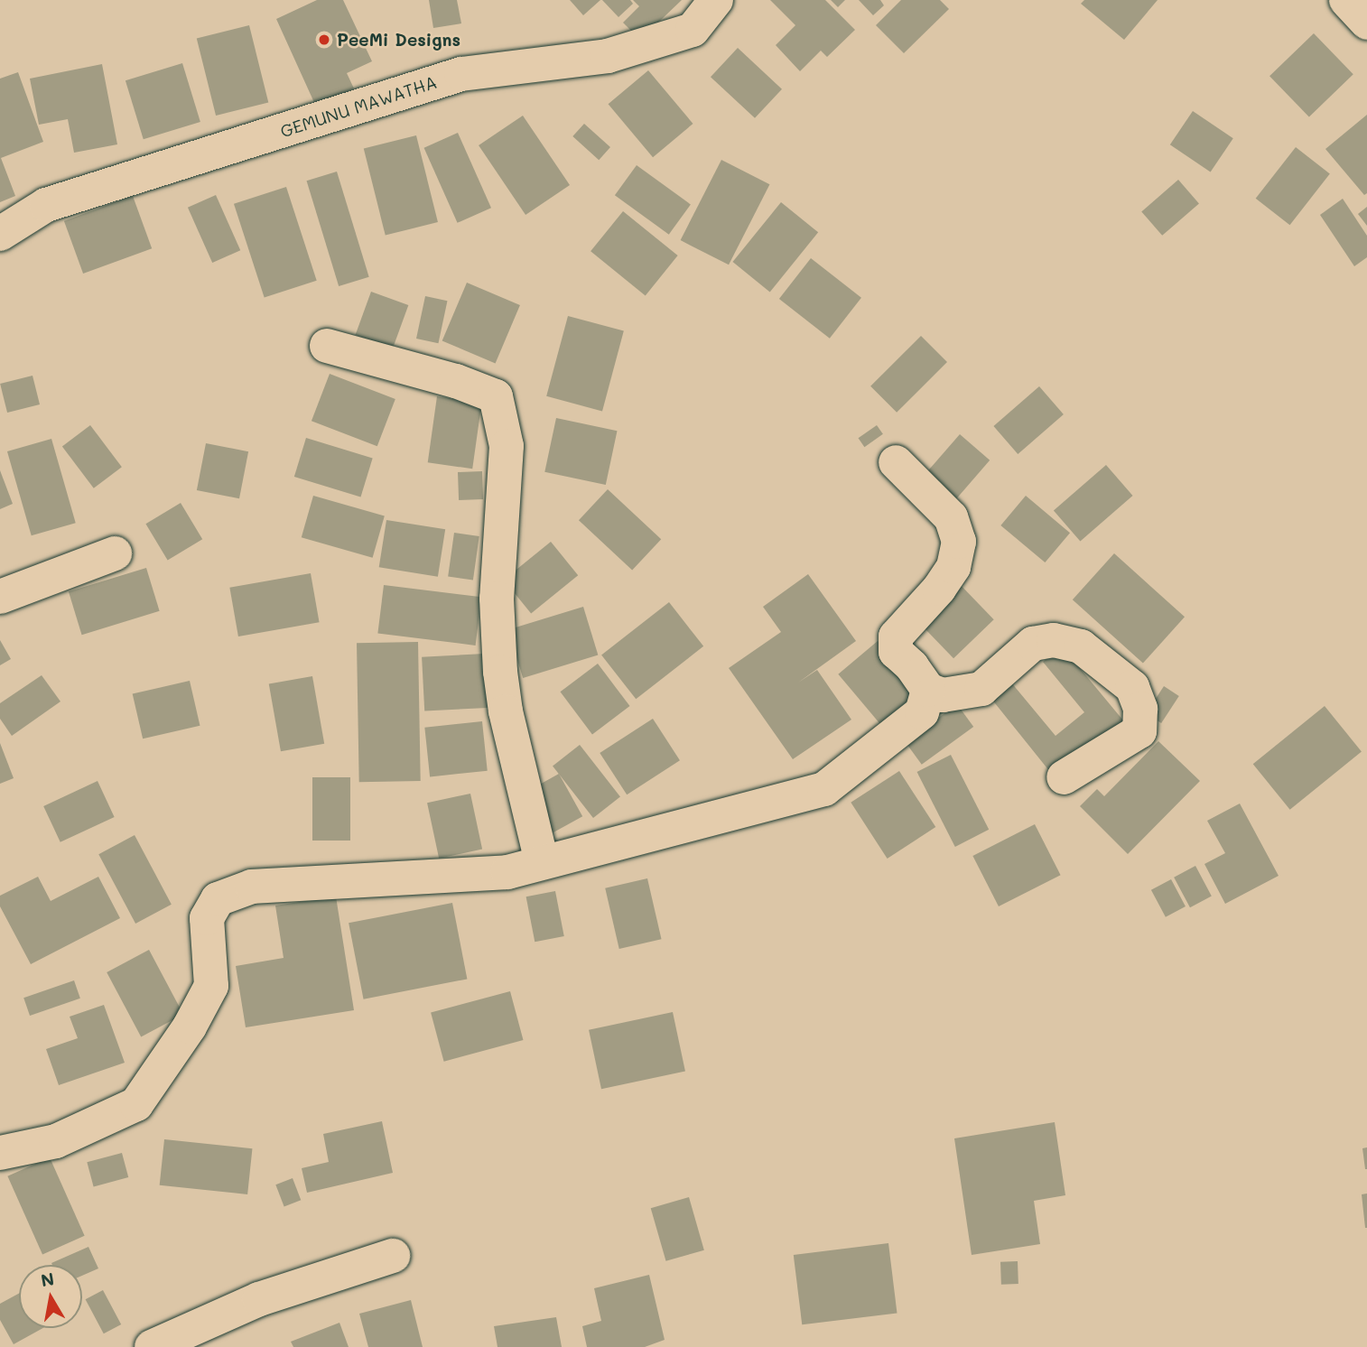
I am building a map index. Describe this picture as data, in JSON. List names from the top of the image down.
{
  "streets": {
    "street": ["GEMUNU MAWATHA"]
  },
  "places": ["PeeMi Designs"],
  "north": "top"
}
